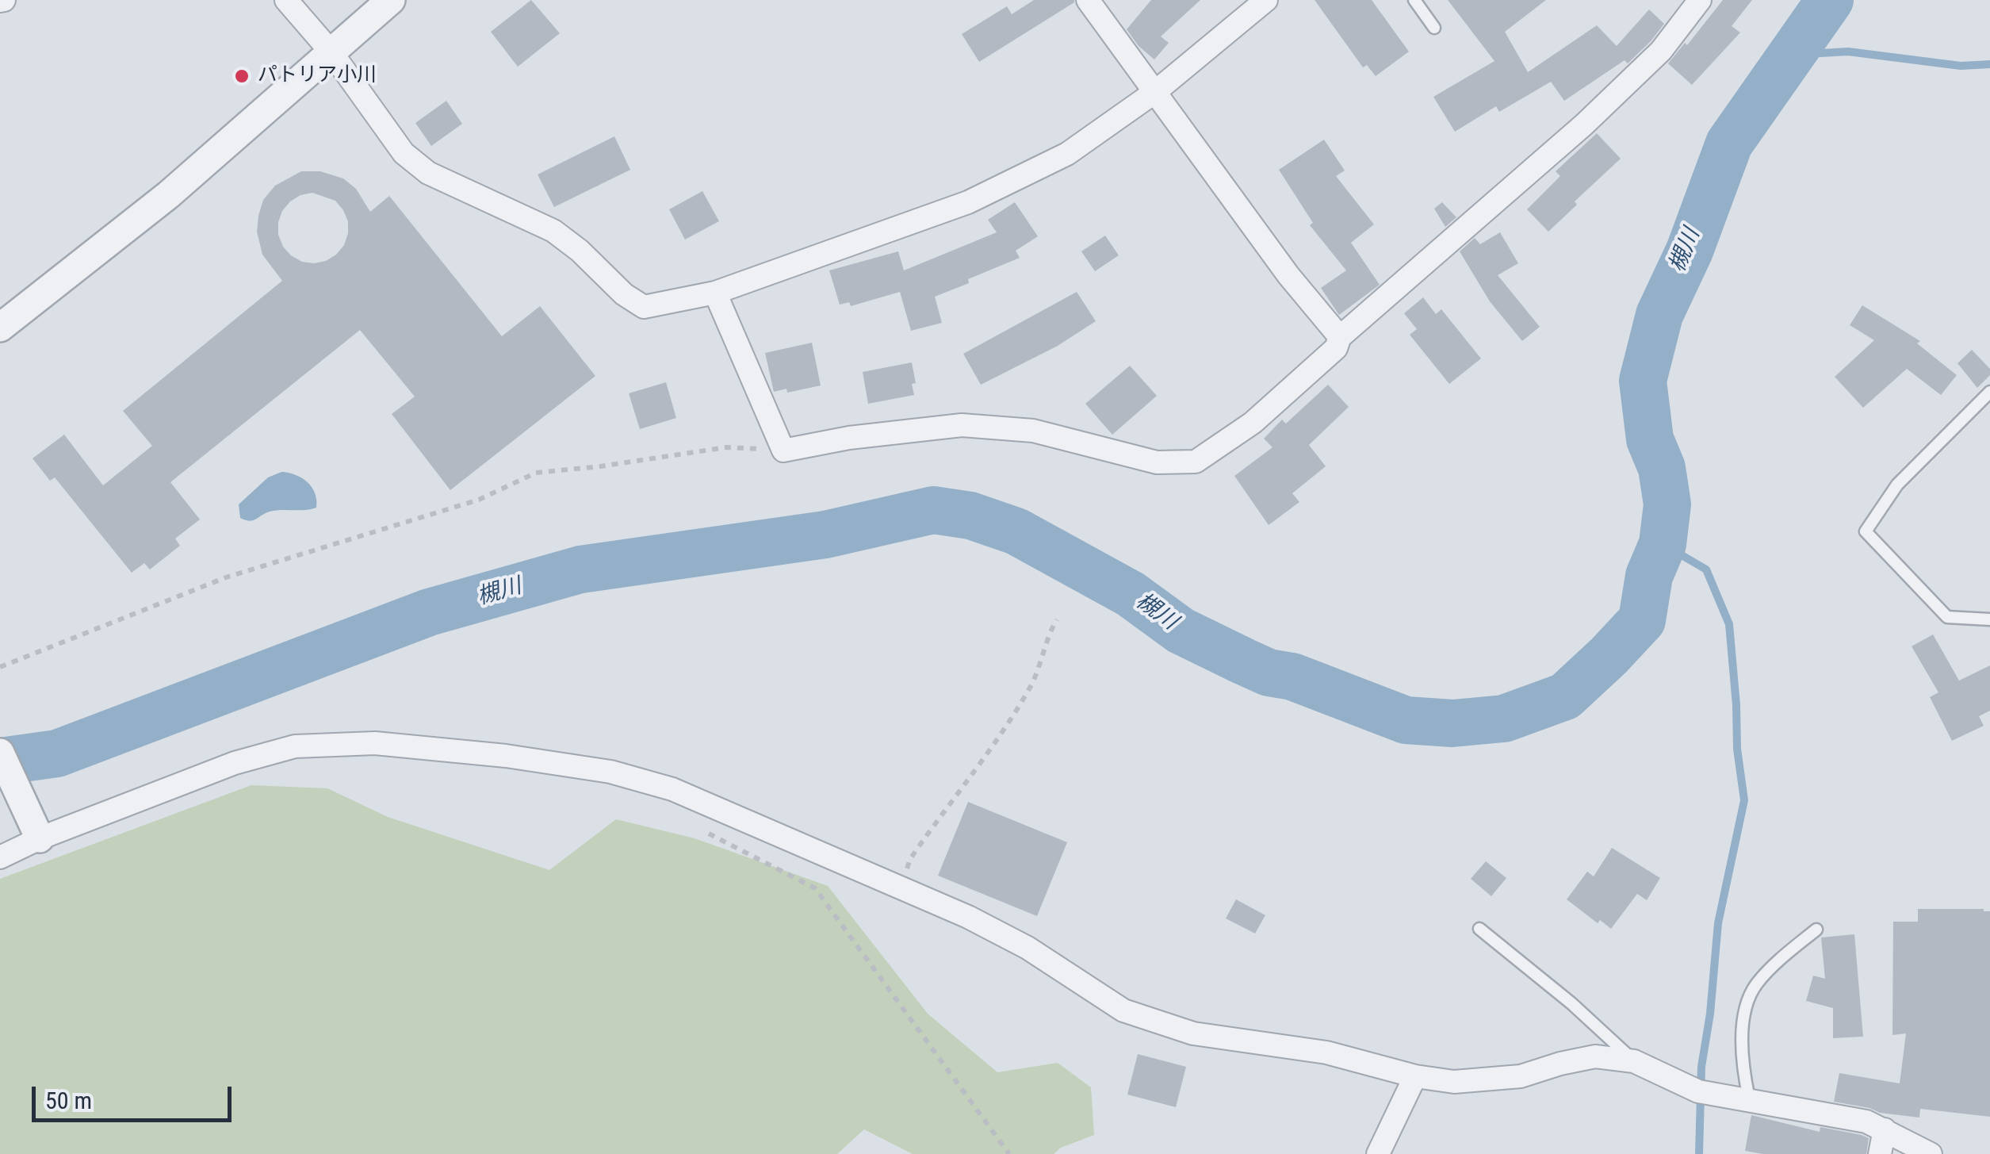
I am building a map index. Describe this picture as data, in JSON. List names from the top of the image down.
{
  "water": ["槻川"],
  "places": ["パトリア小川"],
  "scale_bar": "50 m"
}
